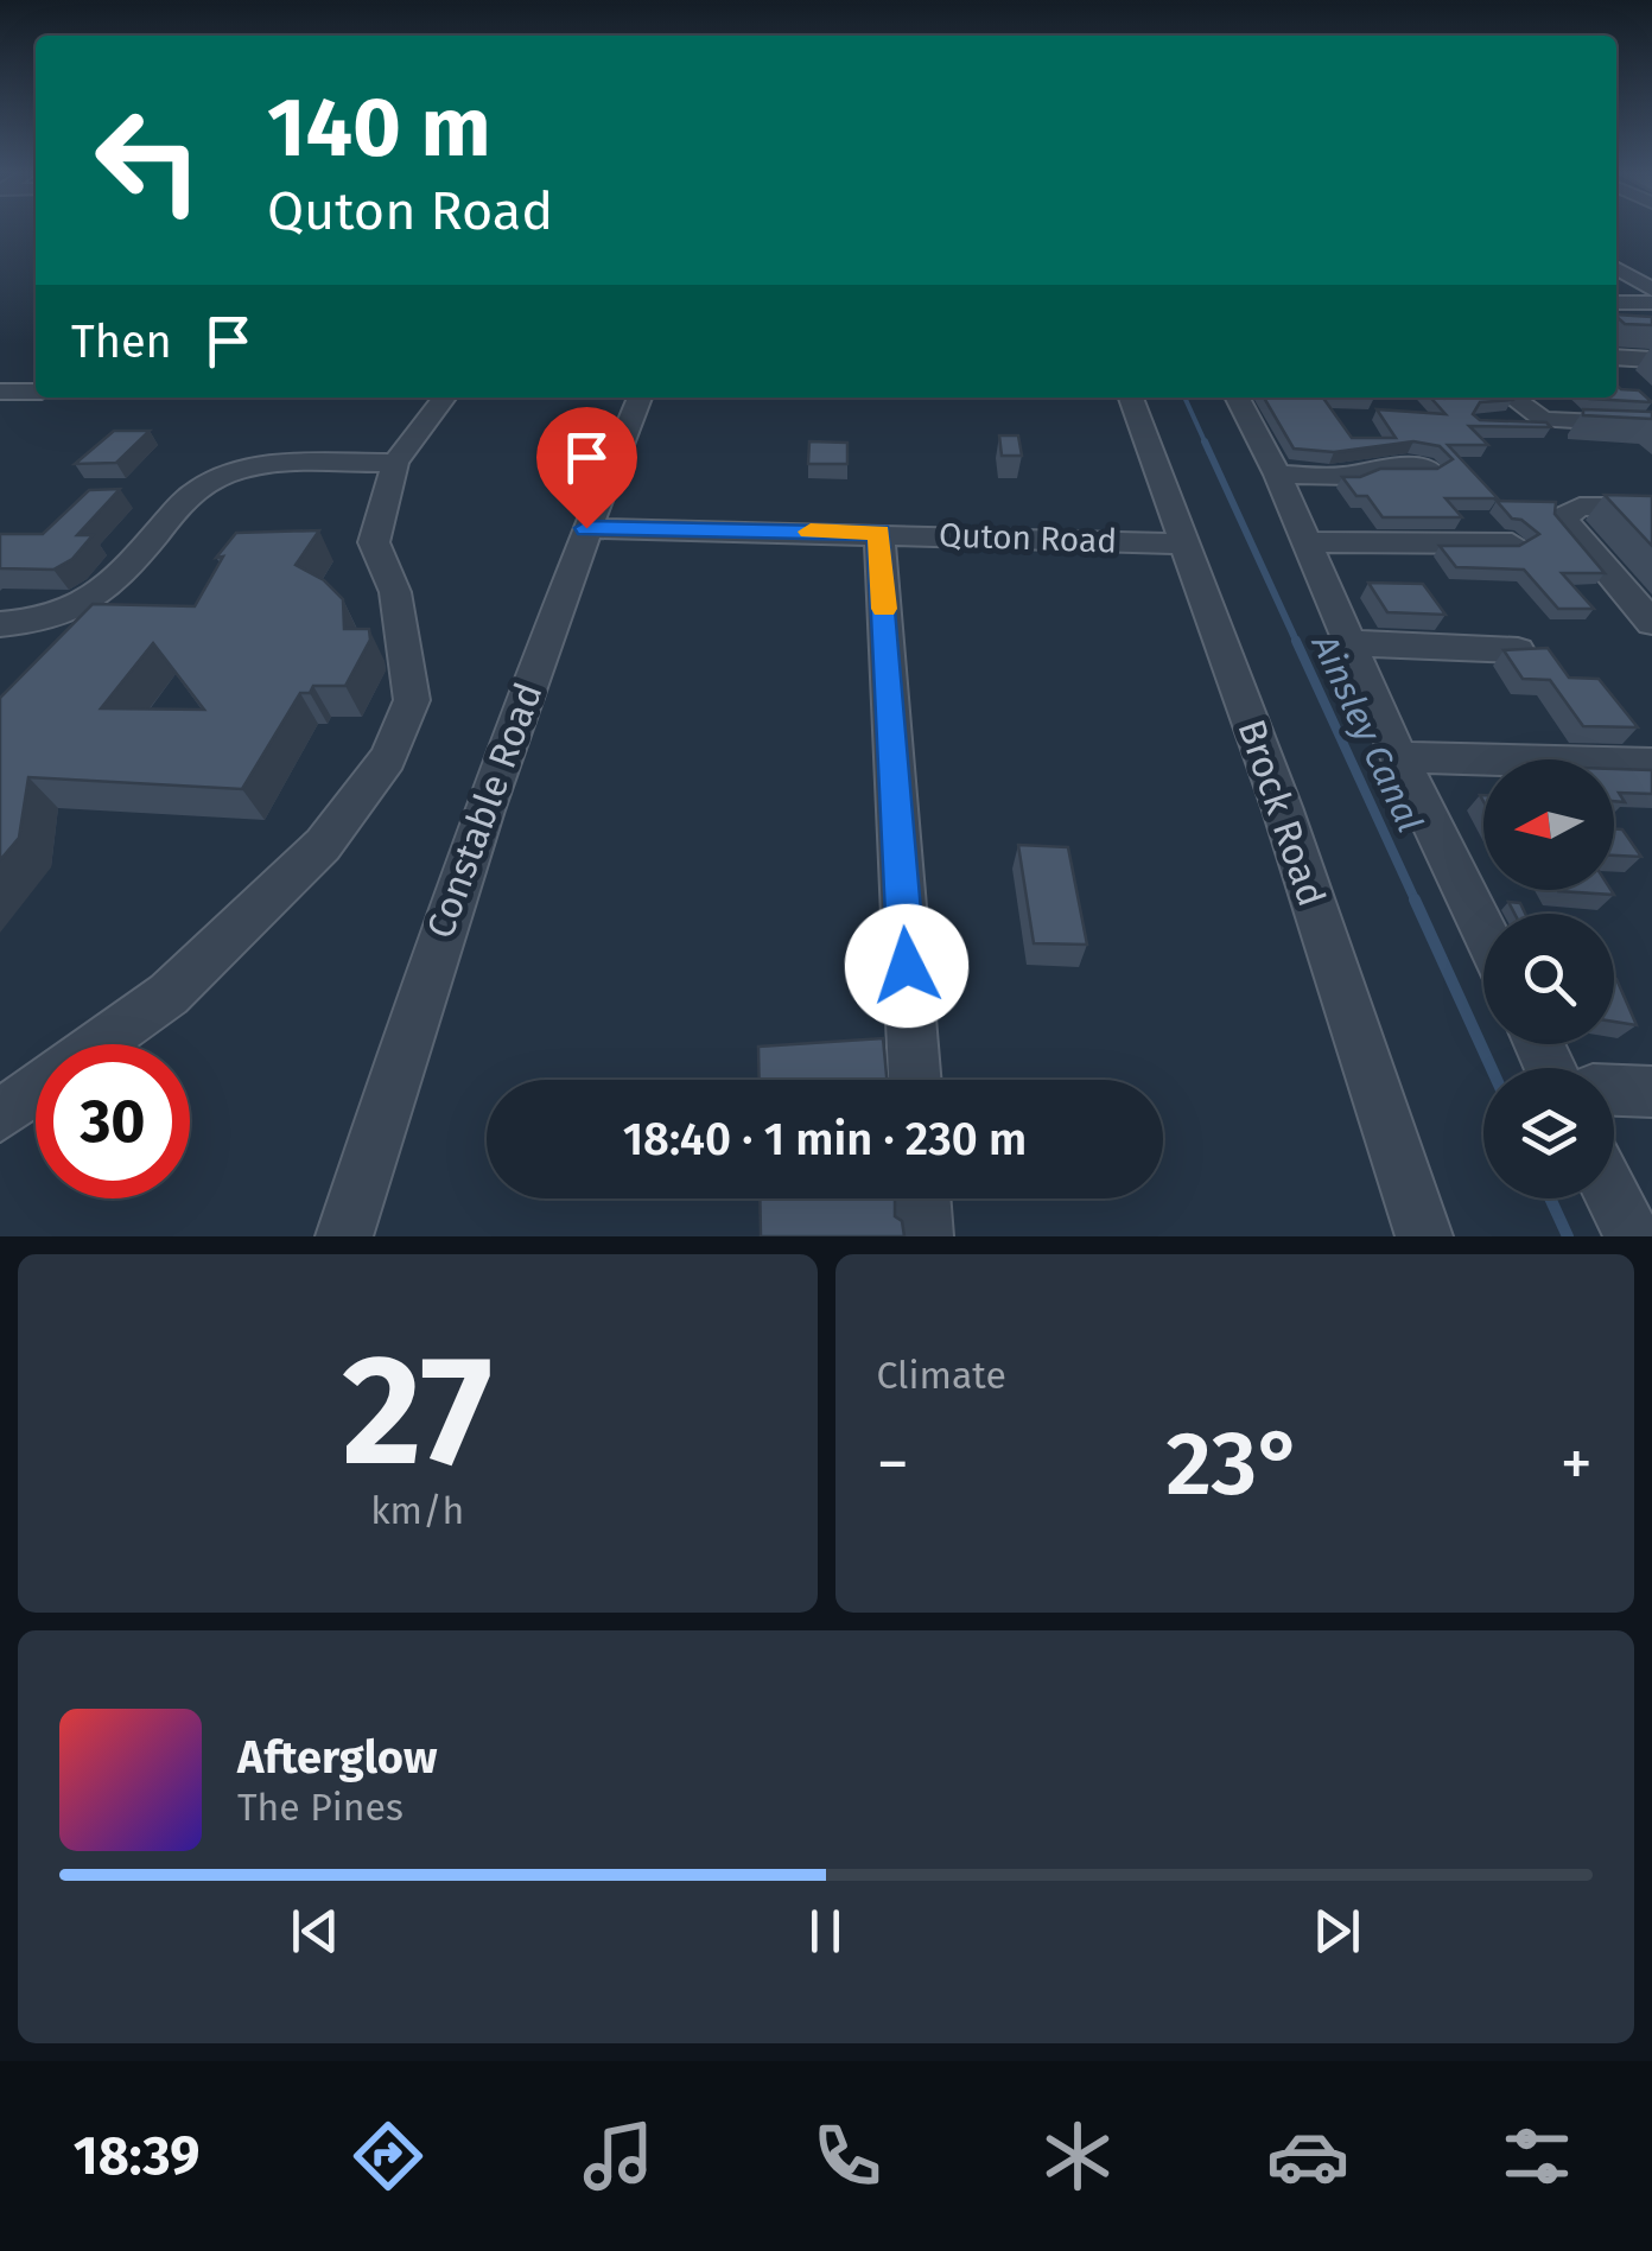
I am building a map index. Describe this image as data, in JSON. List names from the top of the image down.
{
  "streets": {
    "street": ["Quton Road", "Constable Road", "Brock Road"]
  },
  "crossings": [
    ["Quton Road", "Constable Road"],
    ["Quton Road", "Brock Road"]
  ],
  "water": ["Ainsley Canal"],
  "north": "left",
  "page": {
    "turn": ["140 m", "Quton Road"],
    "then": "Then",
    "limit": "30",
    "trip": "18:40 · 1 min · 230 m",
    "tile": [
      ["27", "km/h"],
      "Climate"
    ],
    "heat": ["−", "23°", "+"],
    "song": ["Afterglow", "The Pines"],
    "tabs": "18:39"
  }
}
